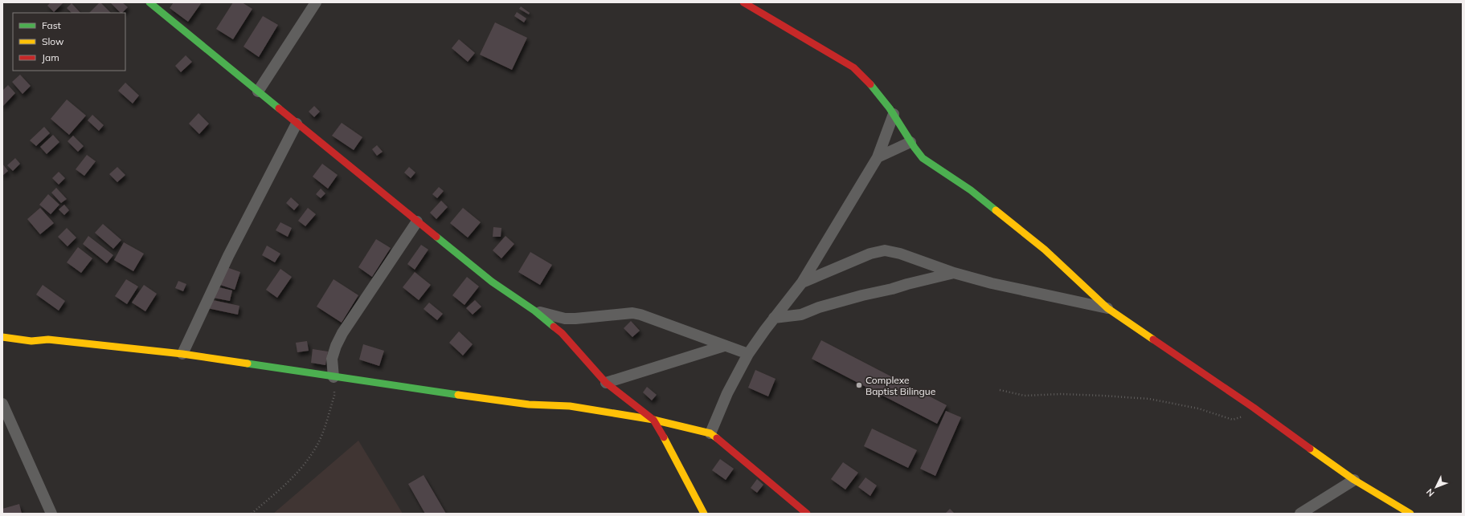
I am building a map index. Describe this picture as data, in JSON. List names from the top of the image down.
{
  "places": ["Complexe Baptist Bilingue"],
  "legend": ["Fast", "Slow", "Jam"],
  "north": "bottom left"
}
